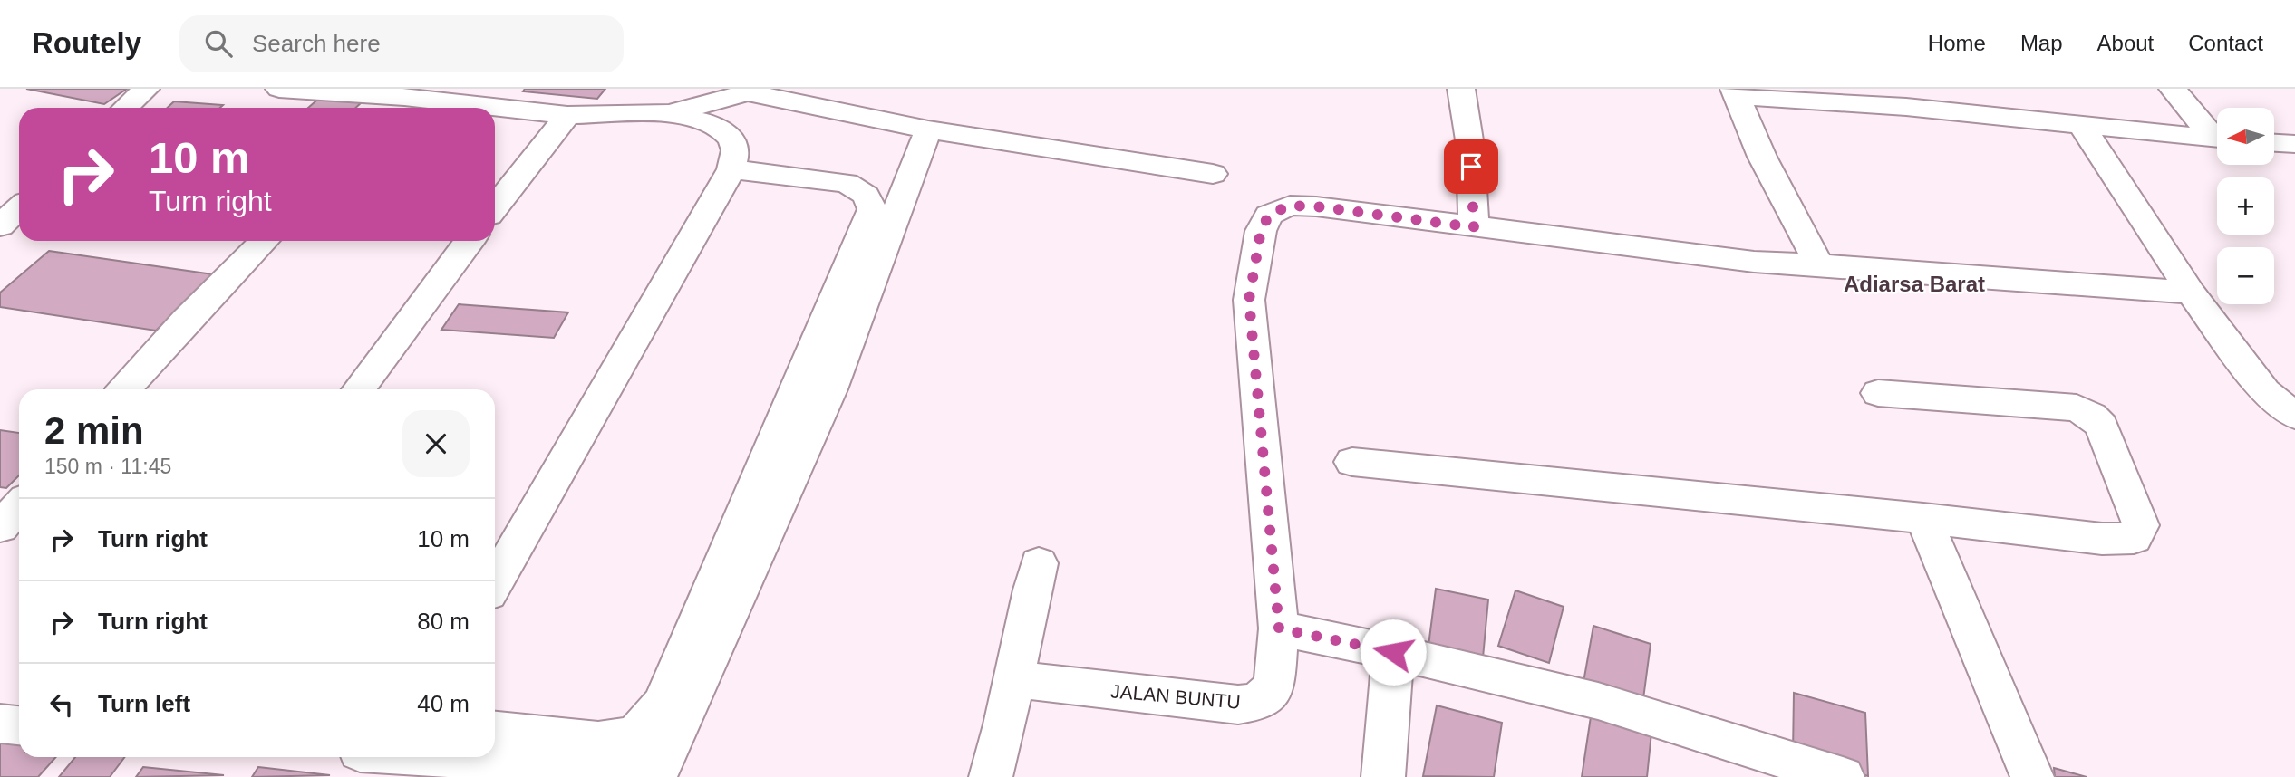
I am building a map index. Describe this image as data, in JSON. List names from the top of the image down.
{
  "streets": {
    "street": ["JALAN BUNTU"]
  },
  "districts": ["Adiarsa Barat"],
  "north": "left",
  "page": {
    "header": "Routely",
    "search": "Search here",
    "nav": [
      "Home",
      "Map",
      "About",
      "Contact"
    ],
    "map_buttons": ["+", "−"],
    "turn": ["10 m", "Turn right"],
    "heading": ["2 min", "150 m · 11:45"],
    "list": [
      {
        "name": "Turn right",
        "value": "10 m"
      },
      {
        "name": "Turn right",
        "value": "80 m"
      },
      {
        "name": "Turn left",
        "value": "40 m"
      }
    ]
  }
}
